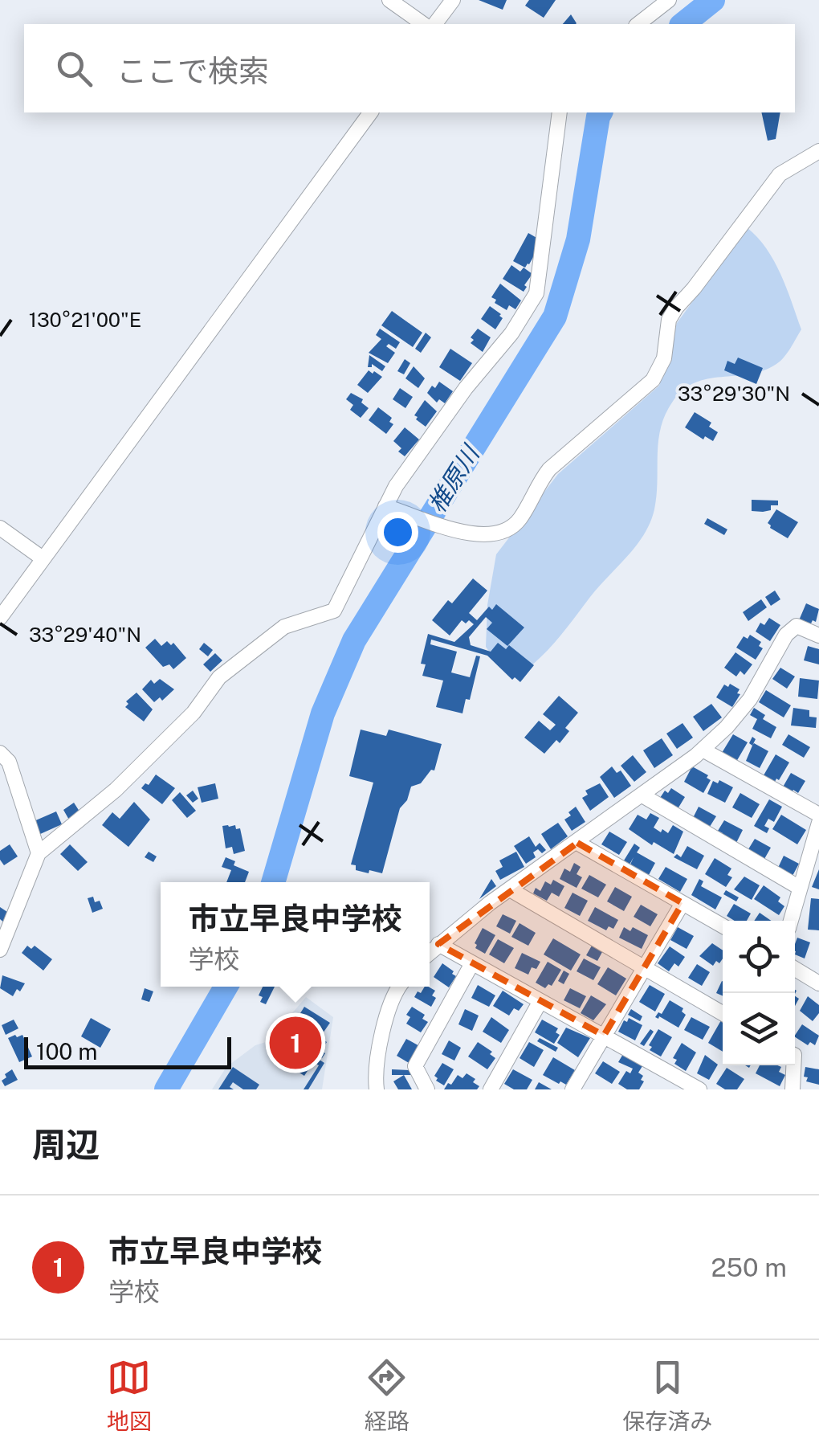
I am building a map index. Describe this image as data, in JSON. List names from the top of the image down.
{
  "water": ["椎原川"],
  "scale_bar": "100 m",
  "page": {
    "search": "ここで検索",
    "popup": ["市立早良中学校", "学校"],
    "pins": "1",
    "scale": "100 m",
    "heading": "周辺",
    "list": [
      {
        "mark": "1",
        "name": "市立早良中学校",
        "note": "学校",
        "value": "250 m"
      }
    ],
    "nav": ["地図", "経路", "保存済み"]
  },
  "coordinates": ["130°21'00\"E", "33°29'30\"N", "33°29'40\"N"]
}
